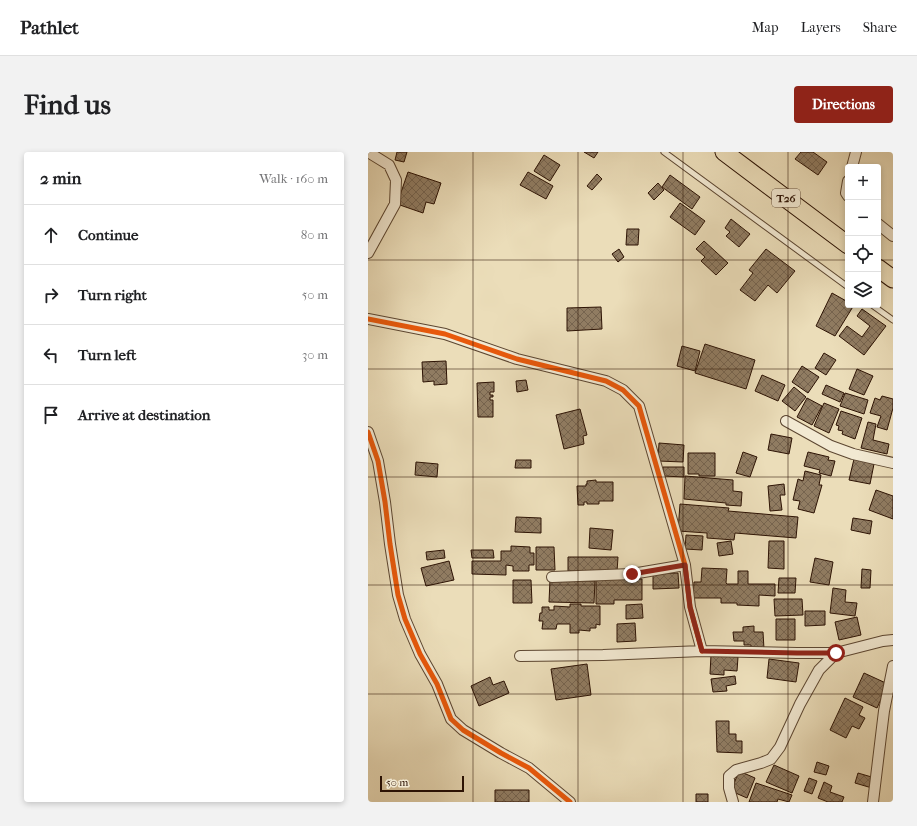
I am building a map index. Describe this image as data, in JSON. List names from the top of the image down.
{
  "streets": {
    "highway": ["T26"]
  },
  "scale_bar": "50 m",
  "page": {
    "header": "Pathlet",
    "nav": ["Map", "Layers", "Share"],
    "buttons": "Directions",
    "title": "Find us",
    "heading": ["2 min", "Walk · 160 m"],
    "map_buttons": ["+", "−"],
    "list": [
      ["Continue", "80 m"],
      ["Turn right", "50 m"],
      ["Turn left", "30 m"],
      "Arrive at destination"
    ],
    "scale": "50 m"
  }
}
